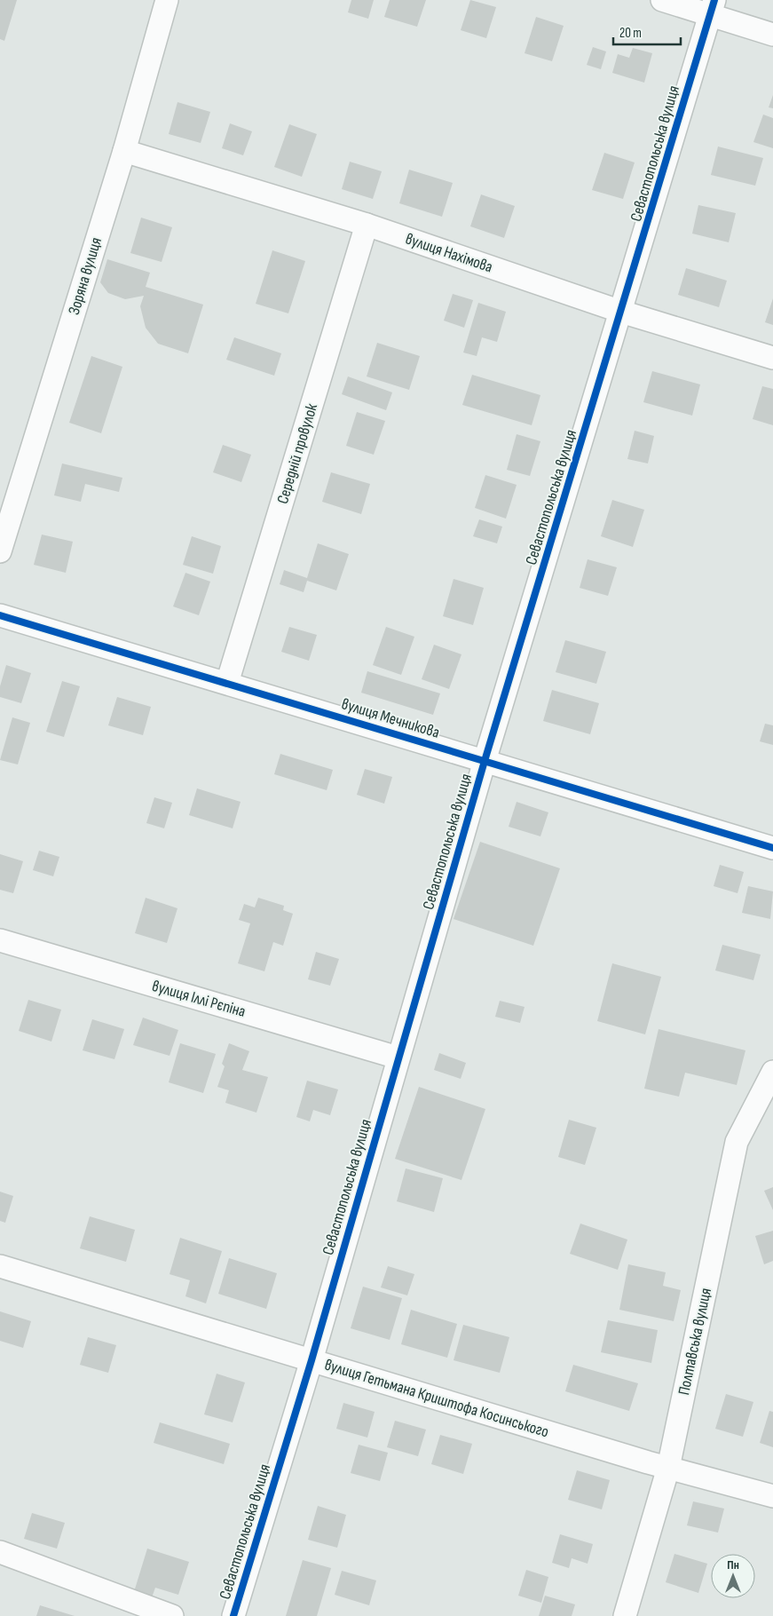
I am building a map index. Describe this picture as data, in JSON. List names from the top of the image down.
{
  "streets": {
    "street": [
      "Севастопольська вулиця",
      "вулиця Нахімова",
      "Зоряна вулиця",
      "Середній провулок",
      "вулиця Мечникова",
      "вулиця Іллі Рєпіна",
      "Полтавська вулиця",
      "вулиця Гетьмана Криштофа Косинського"
    ]
  },
  "crossings": [
    ["Севастопольська вулиця", "вулиця Нахімова"],
    ["Севастопольська вулиця", "вулиця Мечникова"],
    ["Севастопольська вулиця", "вулиця Іллі Рєпіна"],
    ["Севастопольська вулиця", "вулиця Гетьмана Криштофа Косинського"],
    ["вулиця Нахімова", "Зоряна вулиця"],
    ["вулиця Нахімова", "Середній провулок"],
    ["Середній провулок", "вулиця Мечникова"],
    ["Полтавська вулиця", "вулиця Гетьмана Криштофа Косинського"]
  ],
  "scale_bar": "20 m",
  "north": "top"
}
